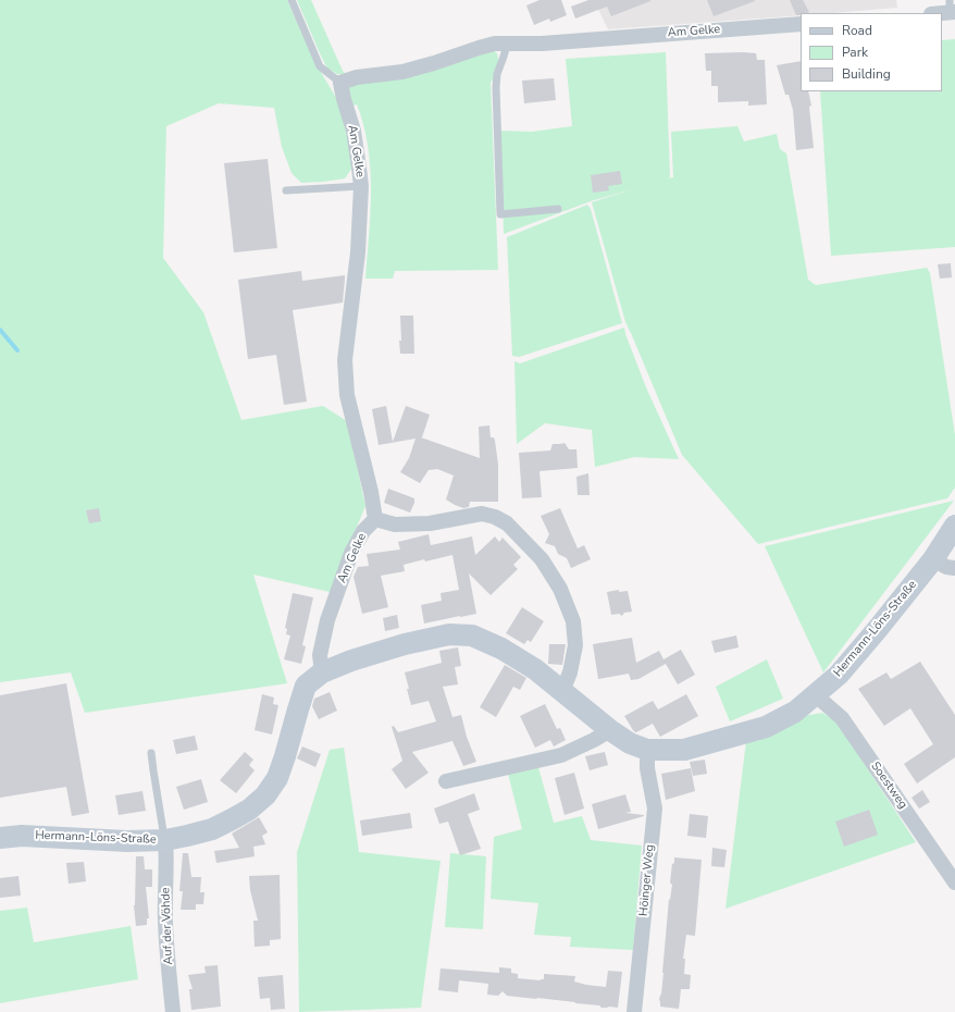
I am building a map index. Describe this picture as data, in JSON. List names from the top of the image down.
{
  "streets": {
    "street": [
      "Am Gelke",
      "Hermann-Löns-Straße",
      "Soestweg",
      "Höinger Weg",
      "Auf der Vöhde"
    ]
  },
  "crossings": [
    ["Am Gelke", "Hermann-Löns-Straße"],
    ["Hermann-Löns-Straße", "Soestweg"],
    ["Hermann-Löns-Straße", "Höinger Weg"],
    ["Hermann-Löns-Straße", "Auf der Vöhde"]
  ],
  "legend": ["Road", "Park", "Building"]
}
